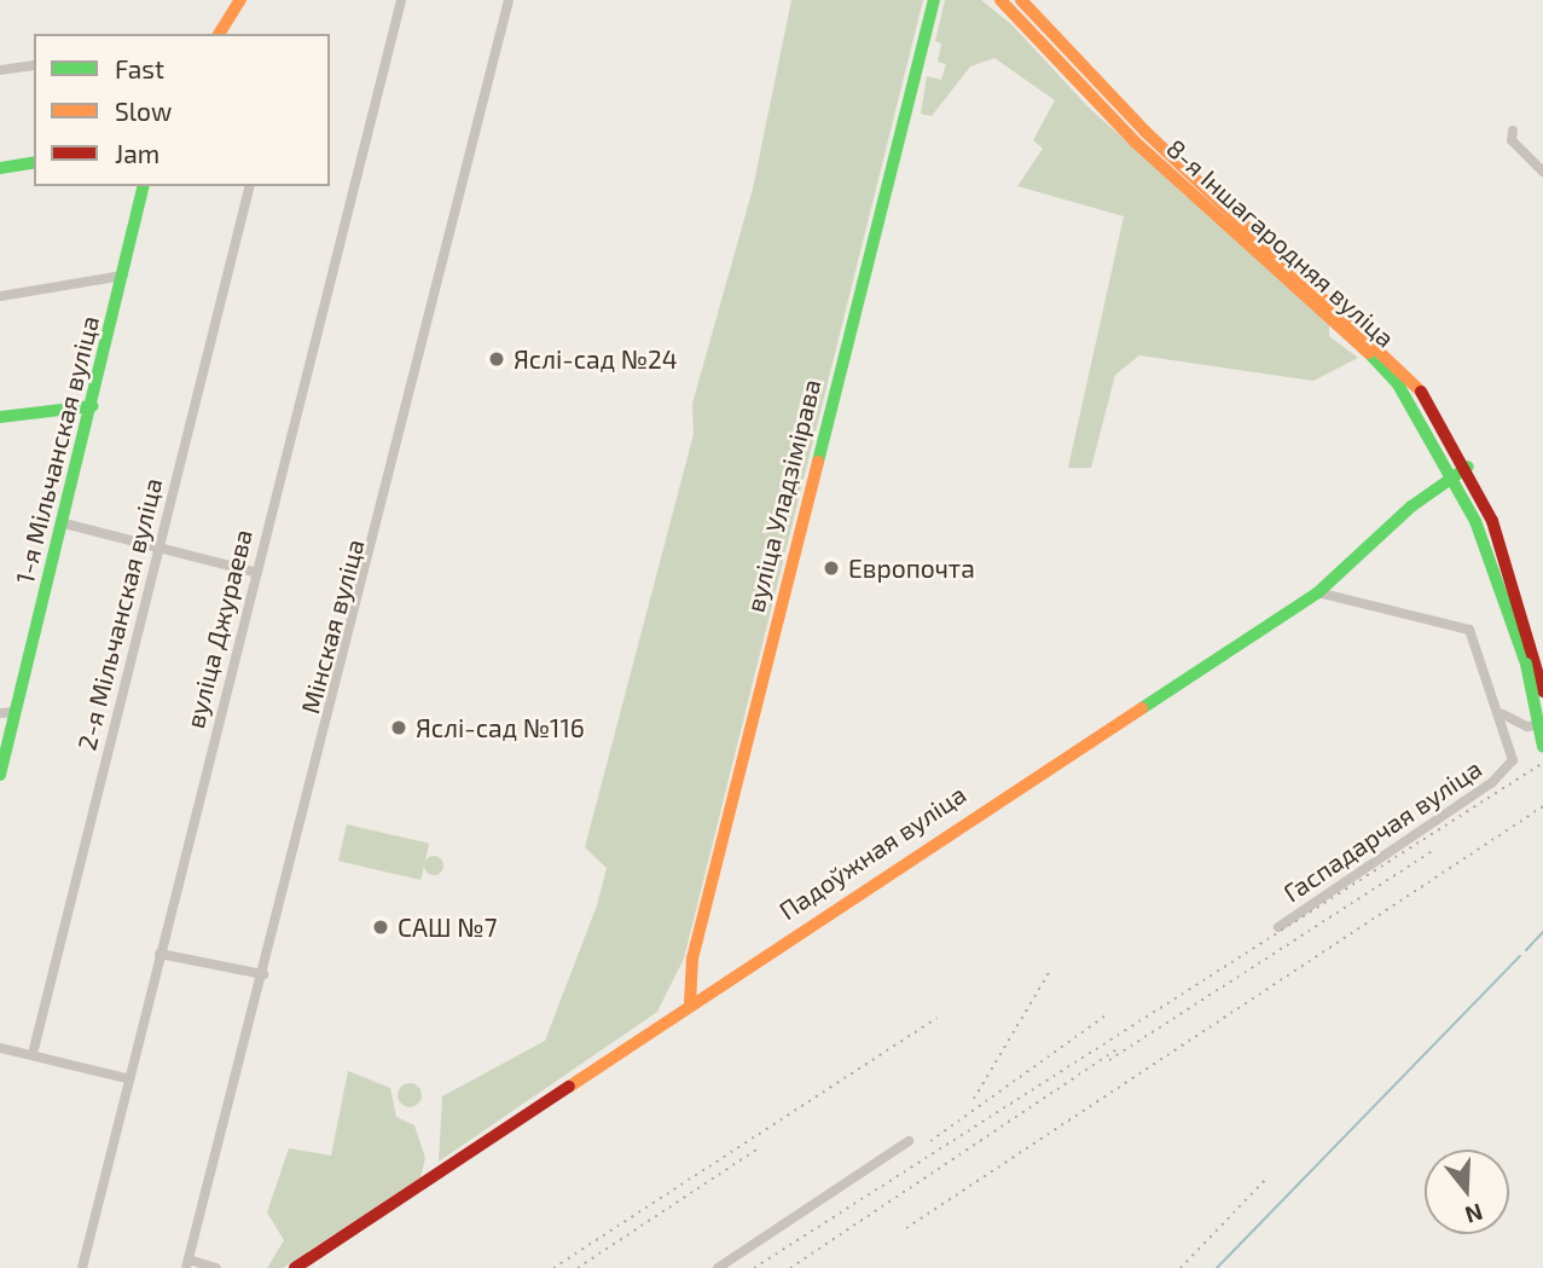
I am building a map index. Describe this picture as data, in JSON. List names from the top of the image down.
{
  "streets": {
    "main road": [
      "8-я Іншагародняя вуліца",
      "1-я Мільчанская вуліца",
      "вуліца Уладзімірава",
      "Падоўжная вуліца"
    ],
    "street": [
      "2-я Мільчанская вуліца",
      "Мінская вуліца",
      "вуліца Джураева",
      "Гаспадарчая вуліца"
    ]
  },
  "crossings": [
    ["8-я Іншагародняя вуліца", "Падоўжная вуліца"],
    ["вуліца Уладзімірава", "Падоўжная вуліца"],
    ["Гаспадарчая вуліца", "Падоўжная вуліца"]
  ],
  "places": [
    "Яслі-сад №24",
    "Европочта",
    "Яслі-сад №116",
    "САШ №7"
  ],
  "legend": ["Fast", "Slow", "Jam"],
  "north": "bottom"
}
